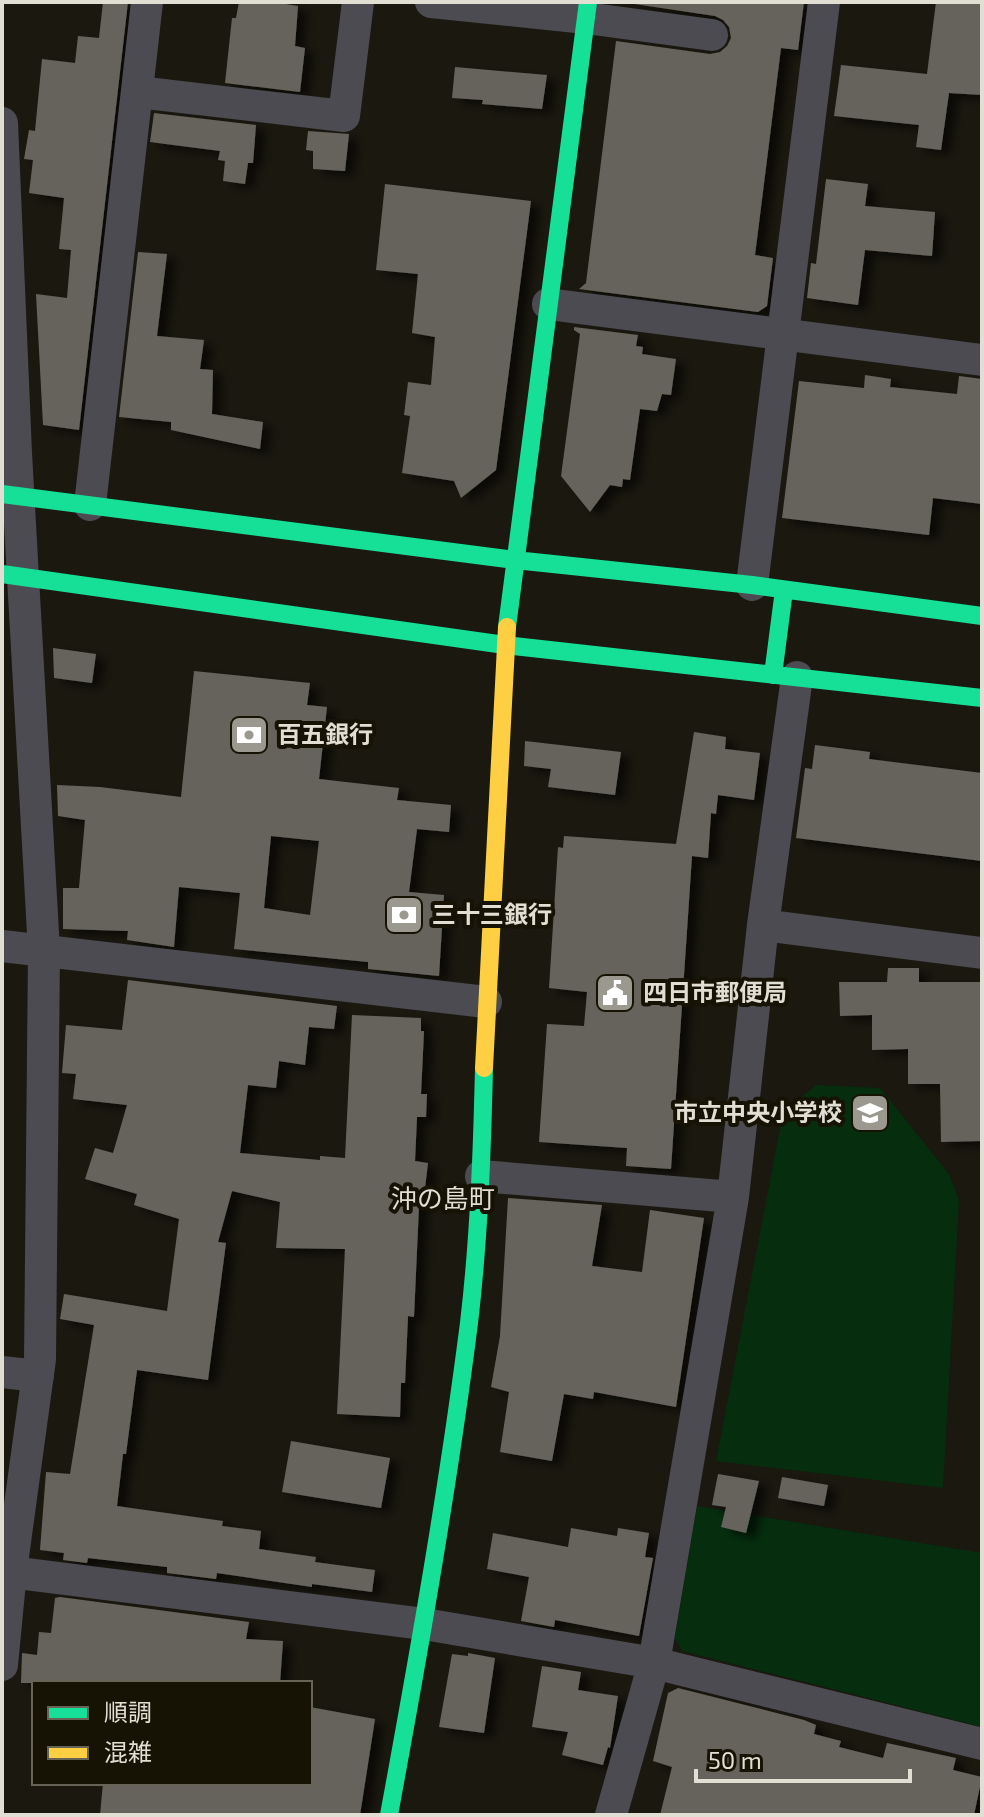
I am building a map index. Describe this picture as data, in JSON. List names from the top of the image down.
{
  "districts": ["沖の島町"],
  "places": {
    "bank": ["百五銀行", "三十三銀行"],
    "public building": ["四日市郵便局"],
    "school or university": ["市立中央小学校"]
  },
  "legend": ["順調", "混雑"],
  "scale_bar": "50 m"
}
